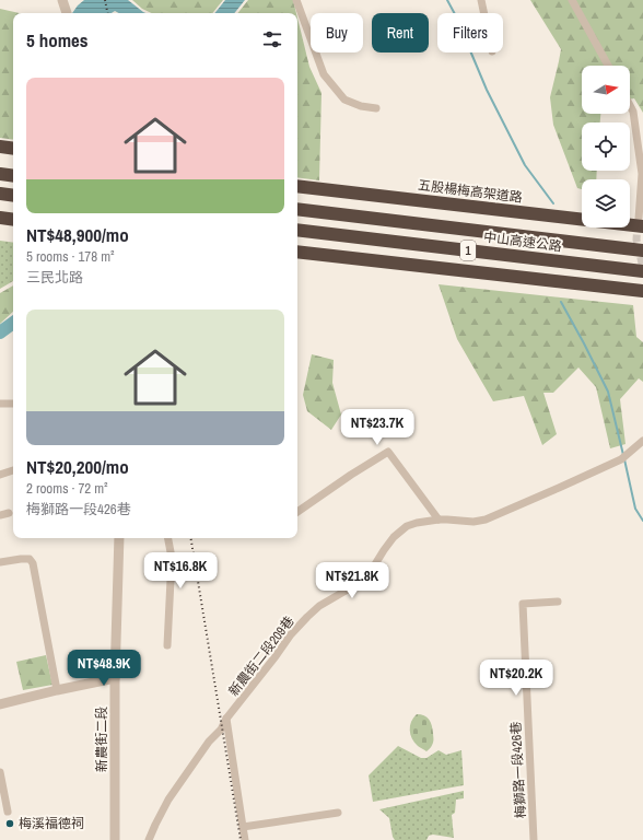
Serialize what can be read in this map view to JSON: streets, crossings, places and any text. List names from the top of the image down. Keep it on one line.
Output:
{"streets":{"highway":["五股楊梅高架道路","中山高速公路","1"],"street":["新農街二段209巷","新農街二段","梅獅路一段426巷"]},"places":["梅溪福德祠"],"north":"right","page":{"chip":["Buy","Rent","Filters"],"heading":"5 homes","list":[{"name":"NT$48,900/mo","note":"5 rooms · 178 m² · 三民北路"},{"name":"NT$20,200/mo","note":"2 rooms · 72 m² · 梅獅路一段426巷"}],"price":["NT$23.7K","NT$16.8K","NT$21.8K","NT$48.9K","NT$20.2K"]}}
